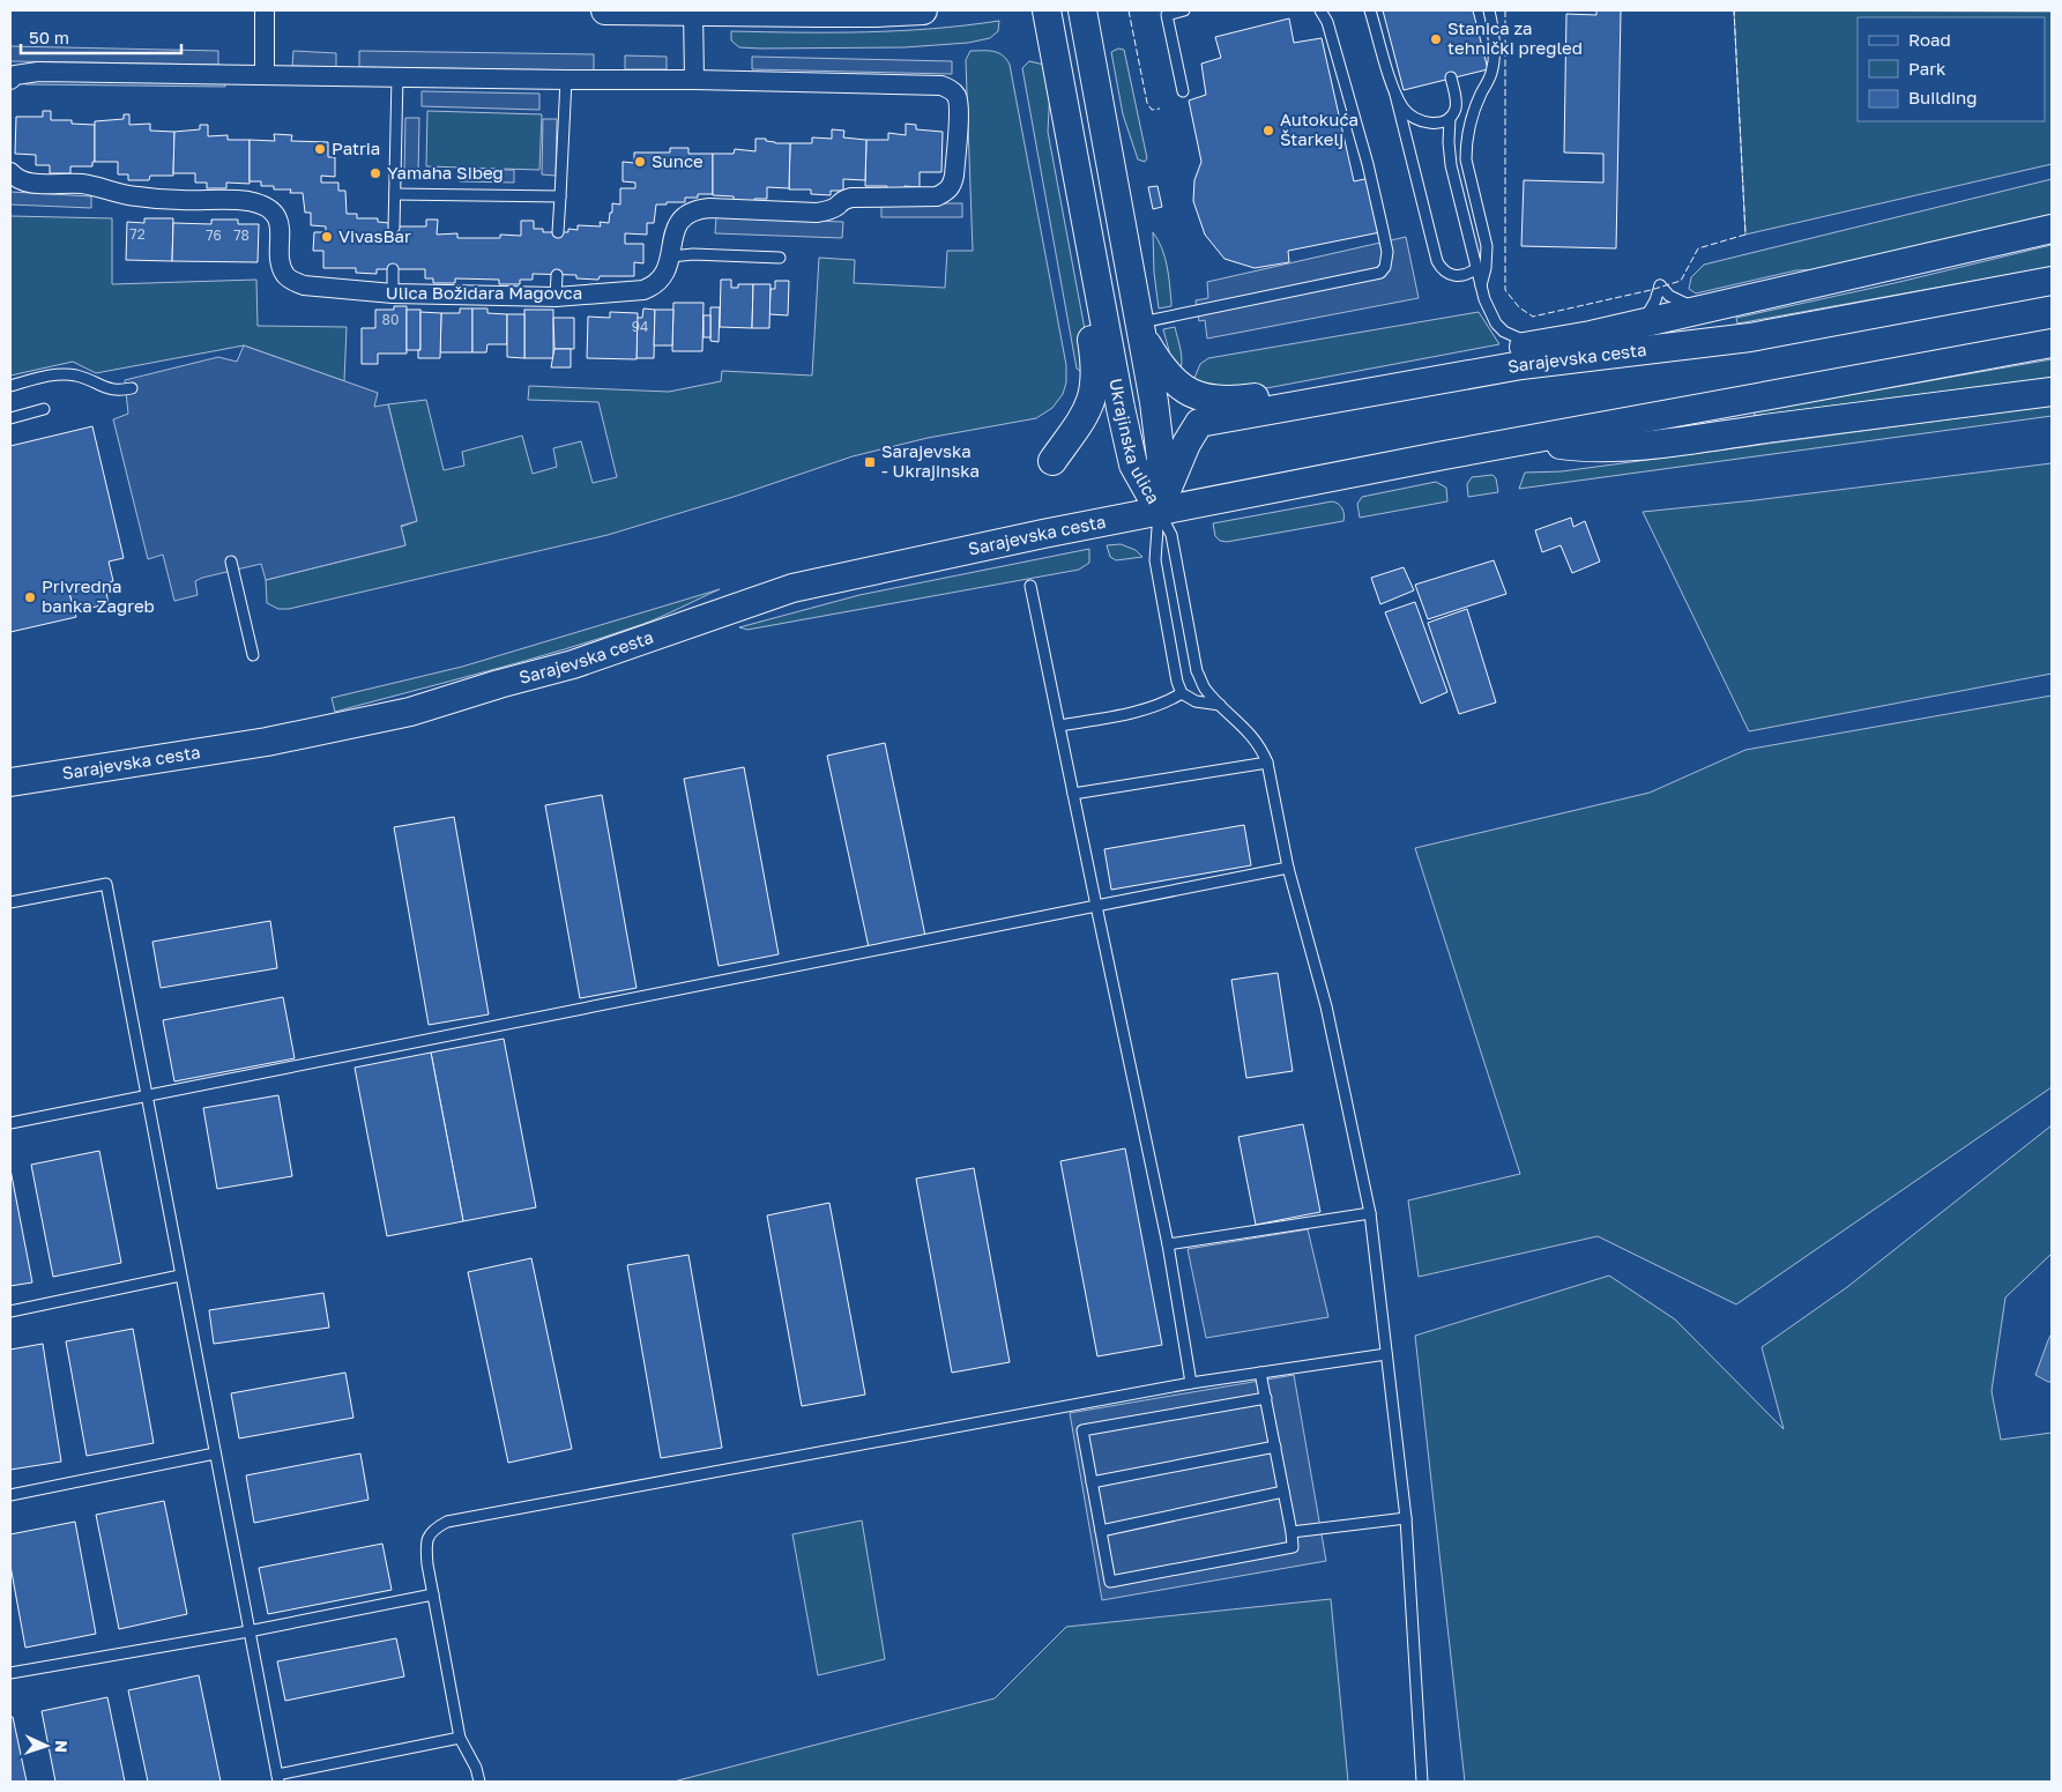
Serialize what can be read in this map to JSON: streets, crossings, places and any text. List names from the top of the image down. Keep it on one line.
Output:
{"streets":{"main road":["Sarajevska cesta","Ukrajinska ulica"],"street":["Ulica Božidara Magovca"]},"crossings":[["Sarajevska cesta","Ukrajinska ulica"]],"places":{"other":["Stanica za tehnički pregled","Autokuća Štarkelj","Patria","Sunce","Yamaha Sibeg","VivasBar","Privredna banka Zagreb"],"transit":["Sarajevska - Ukrajinska"]},"house_numbers":["72","76","78","80","94"],"legend":["Road","Park","Building"],"scale_bar":"50 m","north":"right"}
